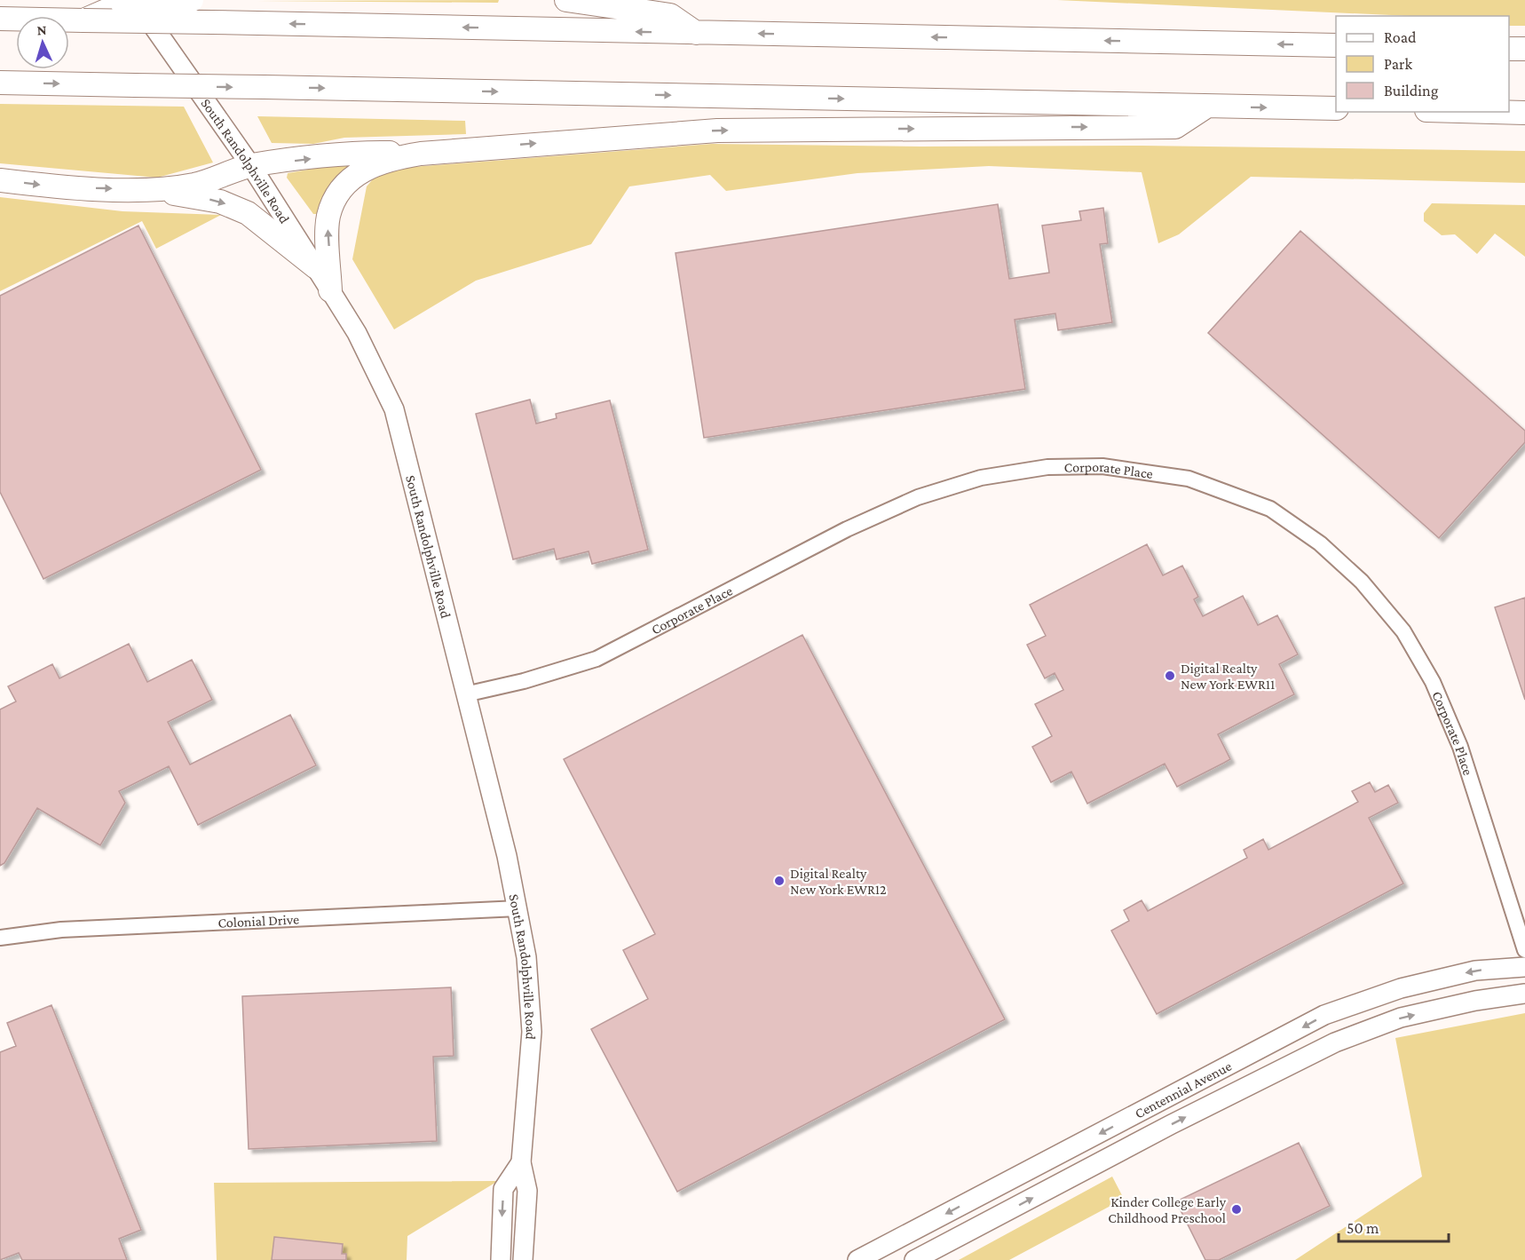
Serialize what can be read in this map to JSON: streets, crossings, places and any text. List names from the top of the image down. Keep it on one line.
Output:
{"streets":{"main road":["South Randolphville Road","Centennial Avenue"],"street":["Corporate Place","Colonial Drive"]},"crossings":[["South Randolphville Road","Corporate Place"],["South Randolphville Road","Colonial Drive"]],"places":["Digital Realty New York EWR11","Digital Realty New York EWR12","Kinder College Early Childhood Preschool"],"legend":["Road","Park","Building"],"scale_bar":"50 m","north":"top"}
